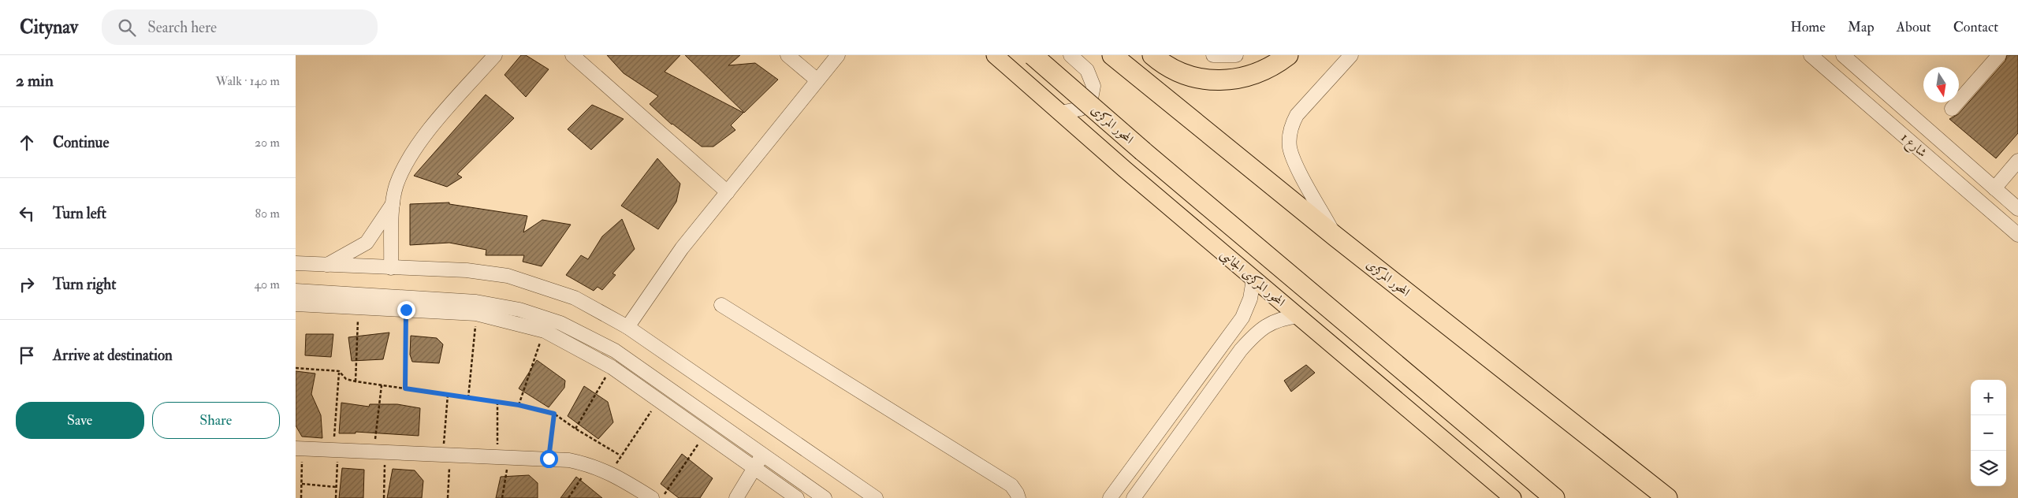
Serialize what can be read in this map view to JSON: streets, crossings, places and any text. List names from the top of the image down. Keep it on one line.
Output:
{"streets":{"highway":["المحور المركزى"],"main road":["المحور المركزى الجانبى"],"street":["شارع 1"]},"north":"bottom","page":{"header":"Citynav","search":"Search here","nav":["Home","Map","About","Contact"],"heading":["2 min","Walk · 140 m"],"list":[["Continue","20 m"],["Turn left","80 m"],["Turn right","40 m"],"Arrive at destination"],"map_buttons":["+","−"],"buttons":["Save","Share"]}}
